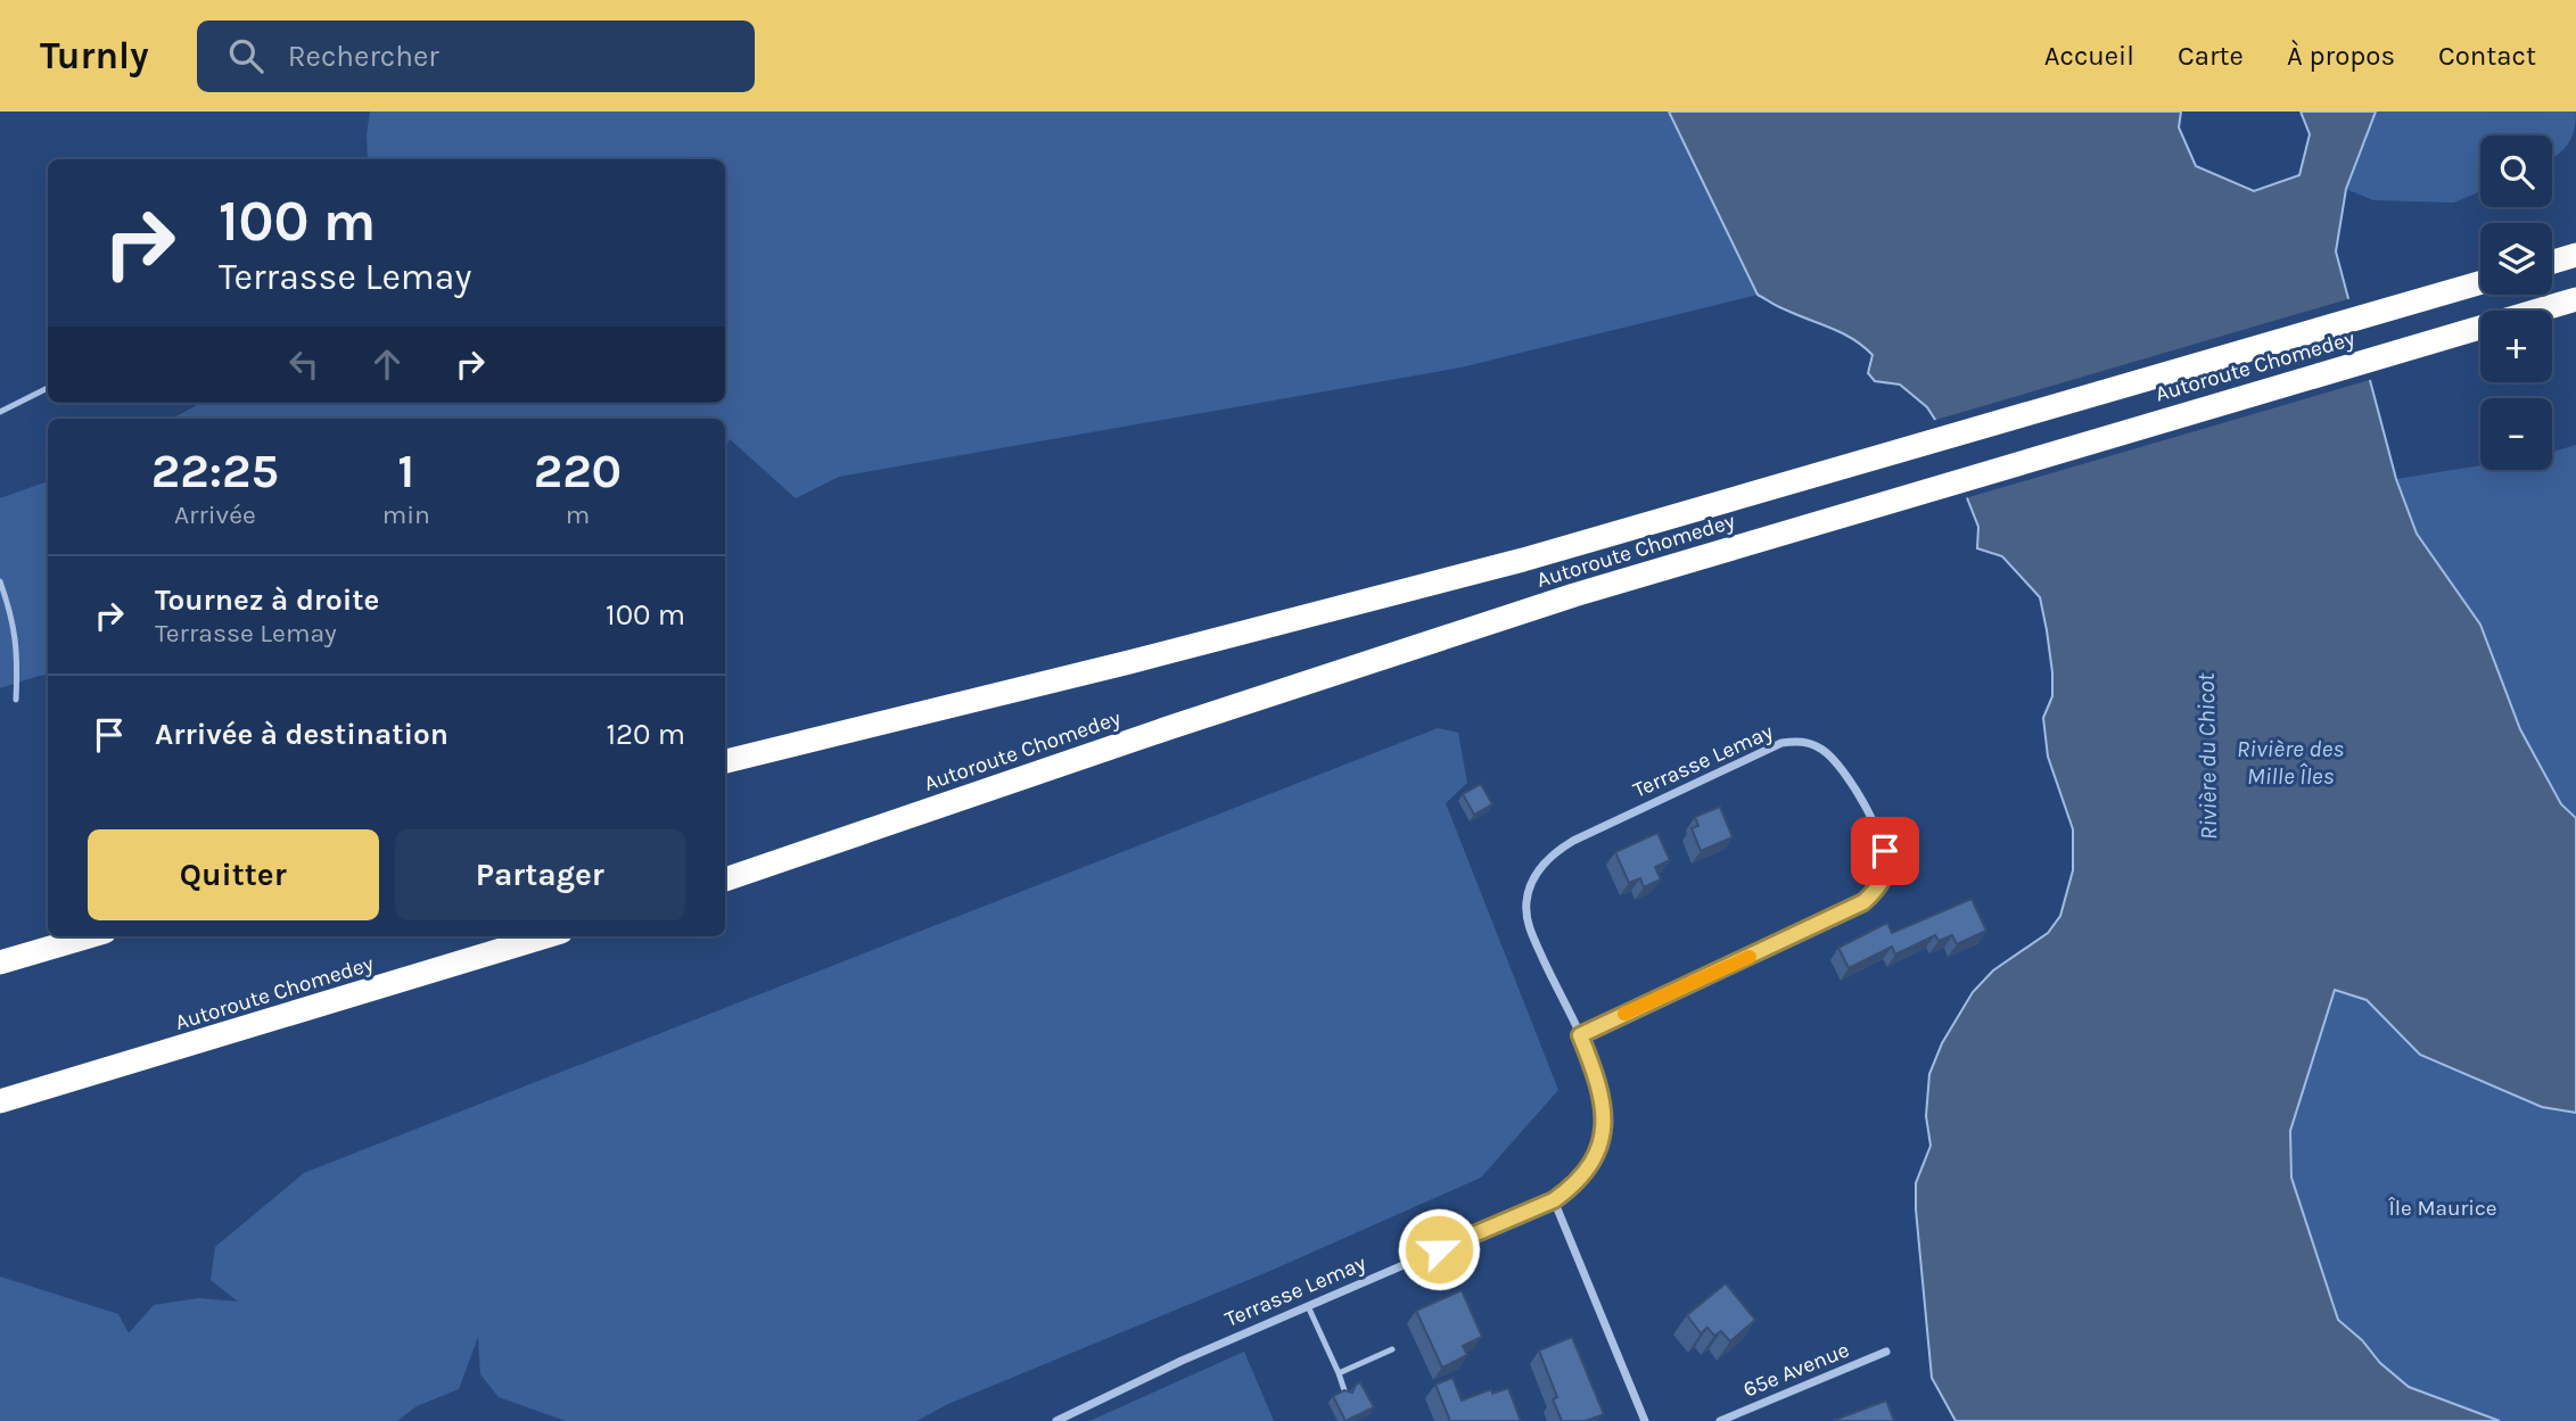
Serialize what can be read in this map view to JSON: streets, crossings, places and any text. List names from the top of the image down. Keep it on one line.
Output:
{"streets":{"highway":["Autoroute Chomedey"],"street":["Terrasse Lemay","65e Avenue"]},"water":["Rivière des Mille Îles","Rivière du Chicot"],"parks":["Île Maurice"],"page":{"header":"Turnly","search":"Rechercher","nav":["Accueil","Carte","À propos","Contact"],"map_buttons":["+","−"],"turn":["100 m","Terrasse Lemay"],"eta":["22:25","Arrivée","1","min","220","m"],"list":[{"name":"Tournez à droite","note":"Terrasse Lemay","value":"100 m"},{"name":"Arrivée à destination","value":"120 m"}],"buttons":["Quitter","Partager"]}}
